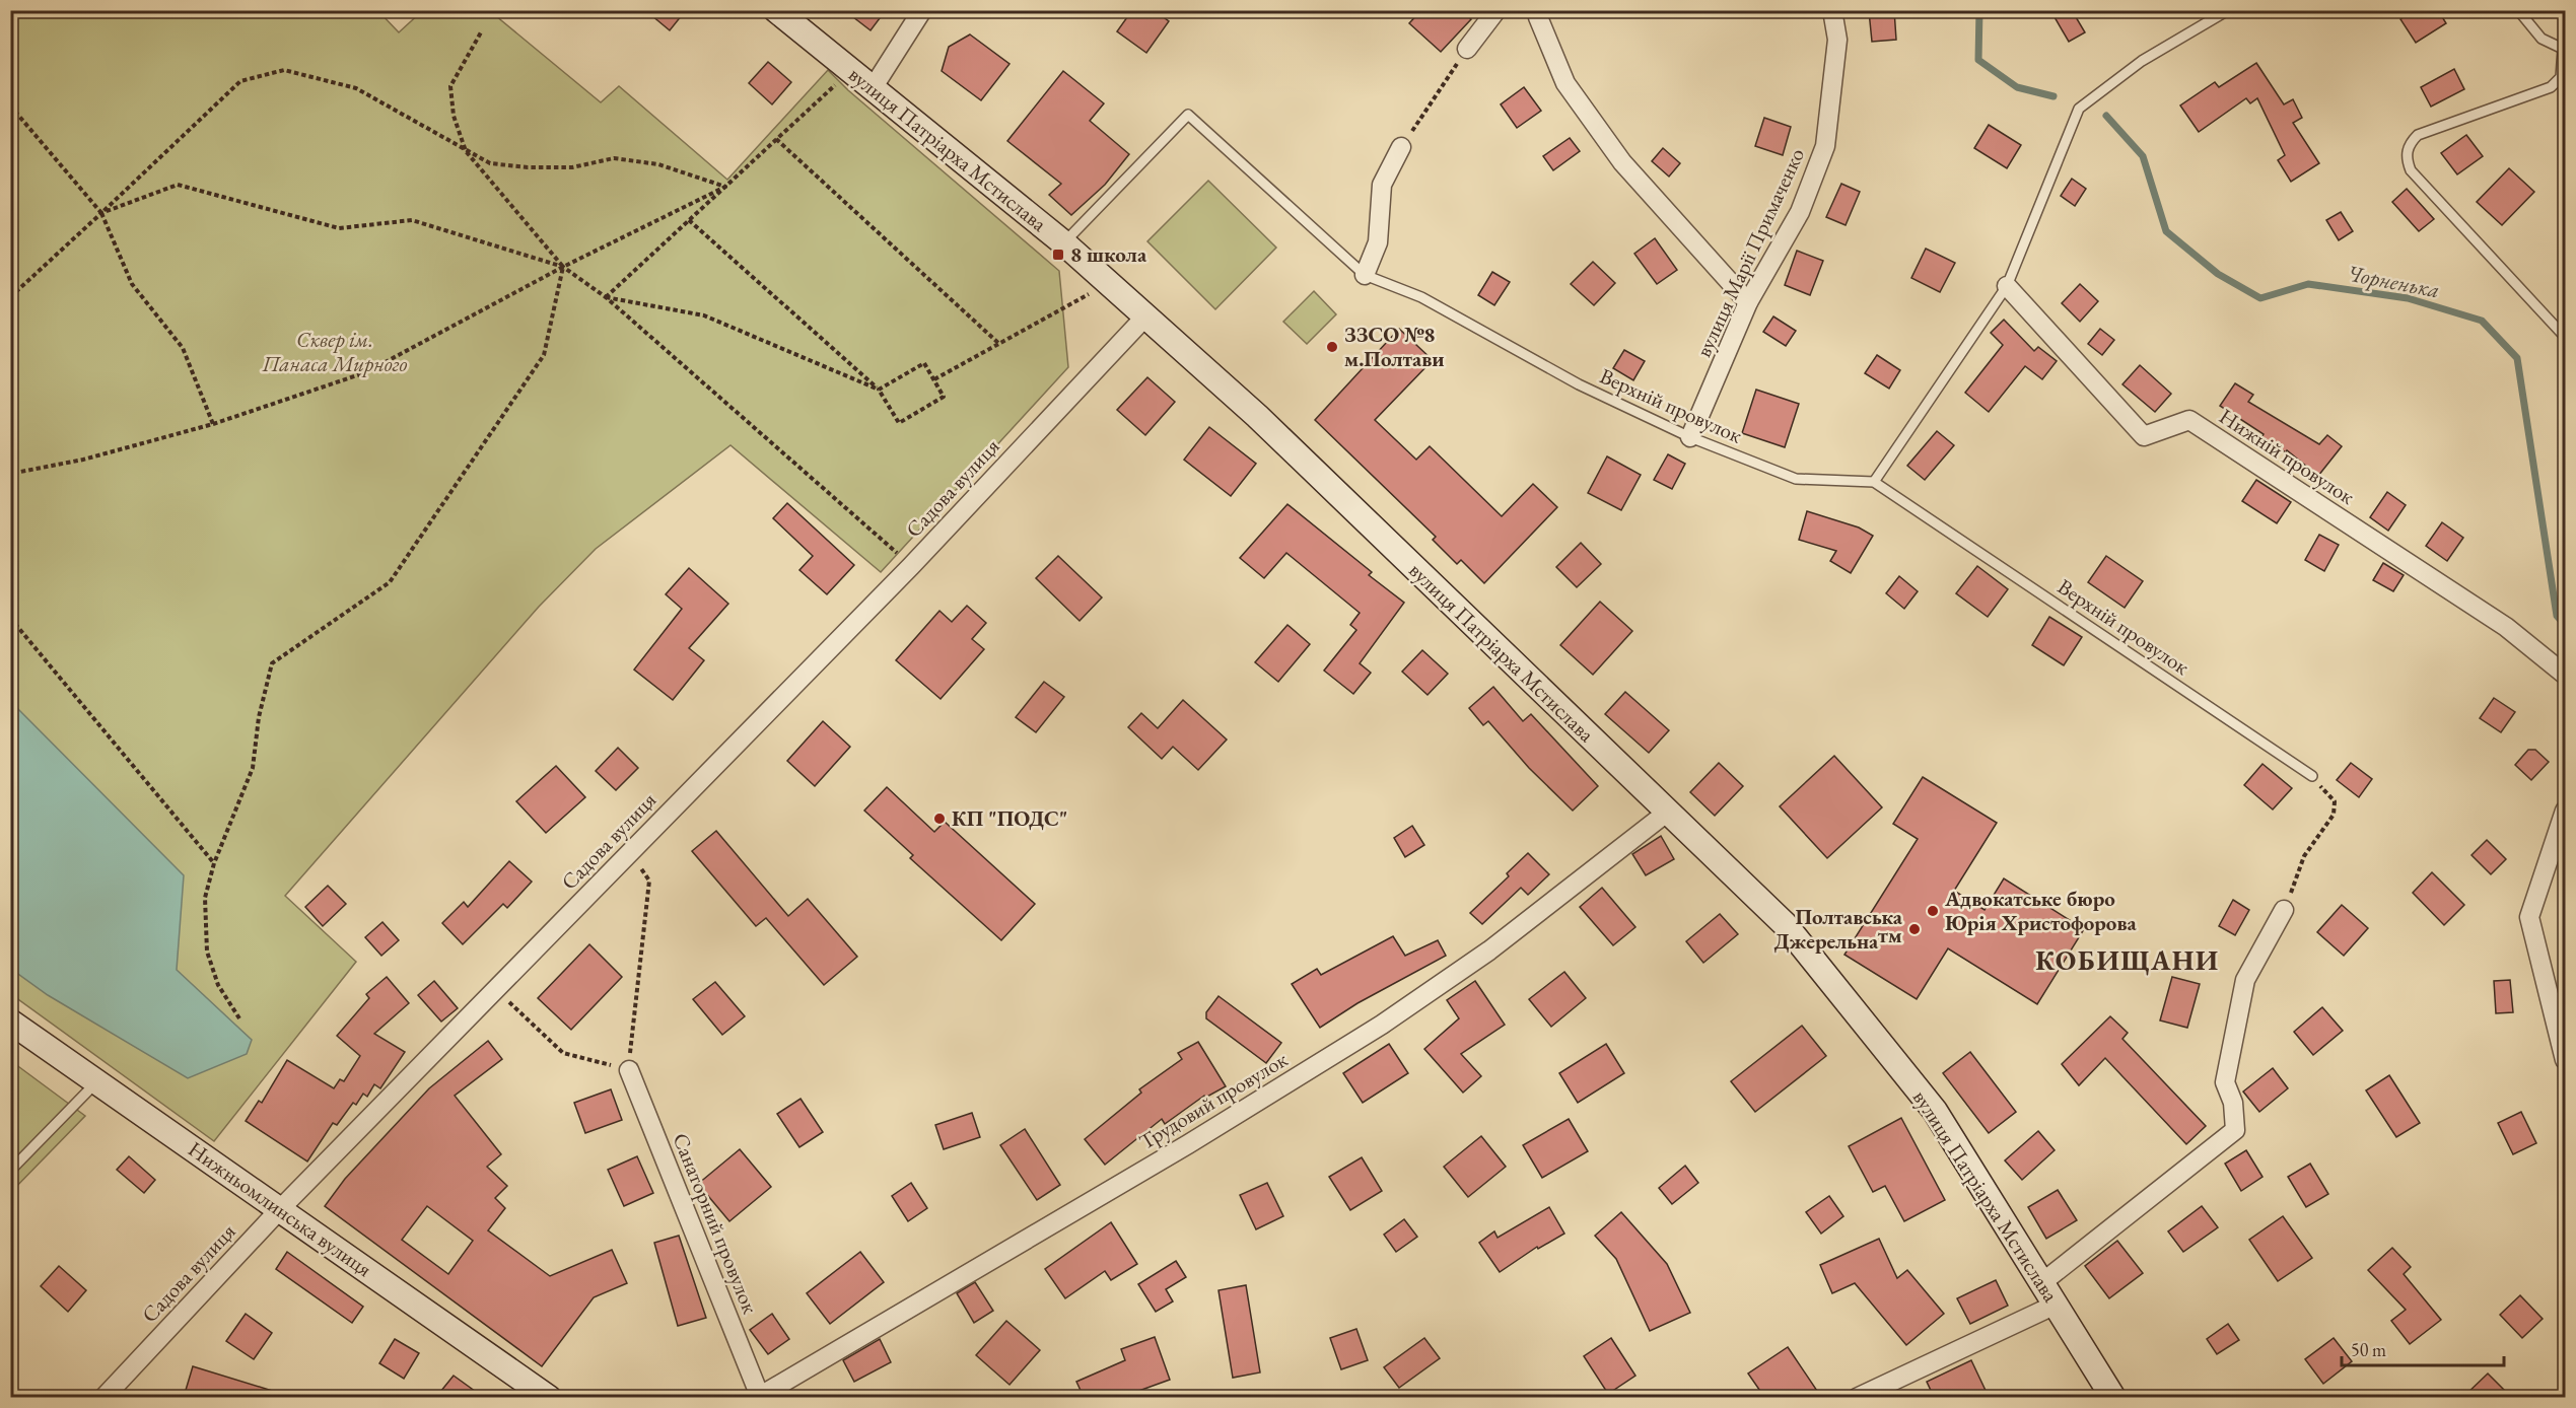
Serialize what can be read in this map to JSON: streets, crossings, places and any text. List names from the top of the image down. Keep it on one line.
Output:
{"streets":{"main road":["вулиця Патріарха Мстислава","Нижньомлинська вулиця"],"street":["вулиця Марії Примаченко","Нижній провулок","Садова вулиця","Трудовий провулок","Санаторний провулок"],"lane":["Верхній провулок"]},"crossings":[["вулиця Патріарха Мстислава","Верхній провулок"],["вулиця Патріарха Мстислава","Садова вулиця"],["вулиця Патріарха Мстислава","Трудовий провулок"],["вулиця Марії Примаченко","Верхній провулок"],["Садова вулиця","Нижньомлинська вулиця"],["Трудовий провулок","Санаторний провулок"]],"districts":["КОБИЩАНИ"],"water":["Чорненька"],"parks":["Сквер ім. Панаса Мирного"],"places":{"transit":["8 школа"],"other":["ЗЗСО №8 м.Полтави","КП \"ПОДС\"","Адвокатське бюро Юрія Христофорова","Полтавська Джерельна™"]},"scale_bar":"50 m"}
